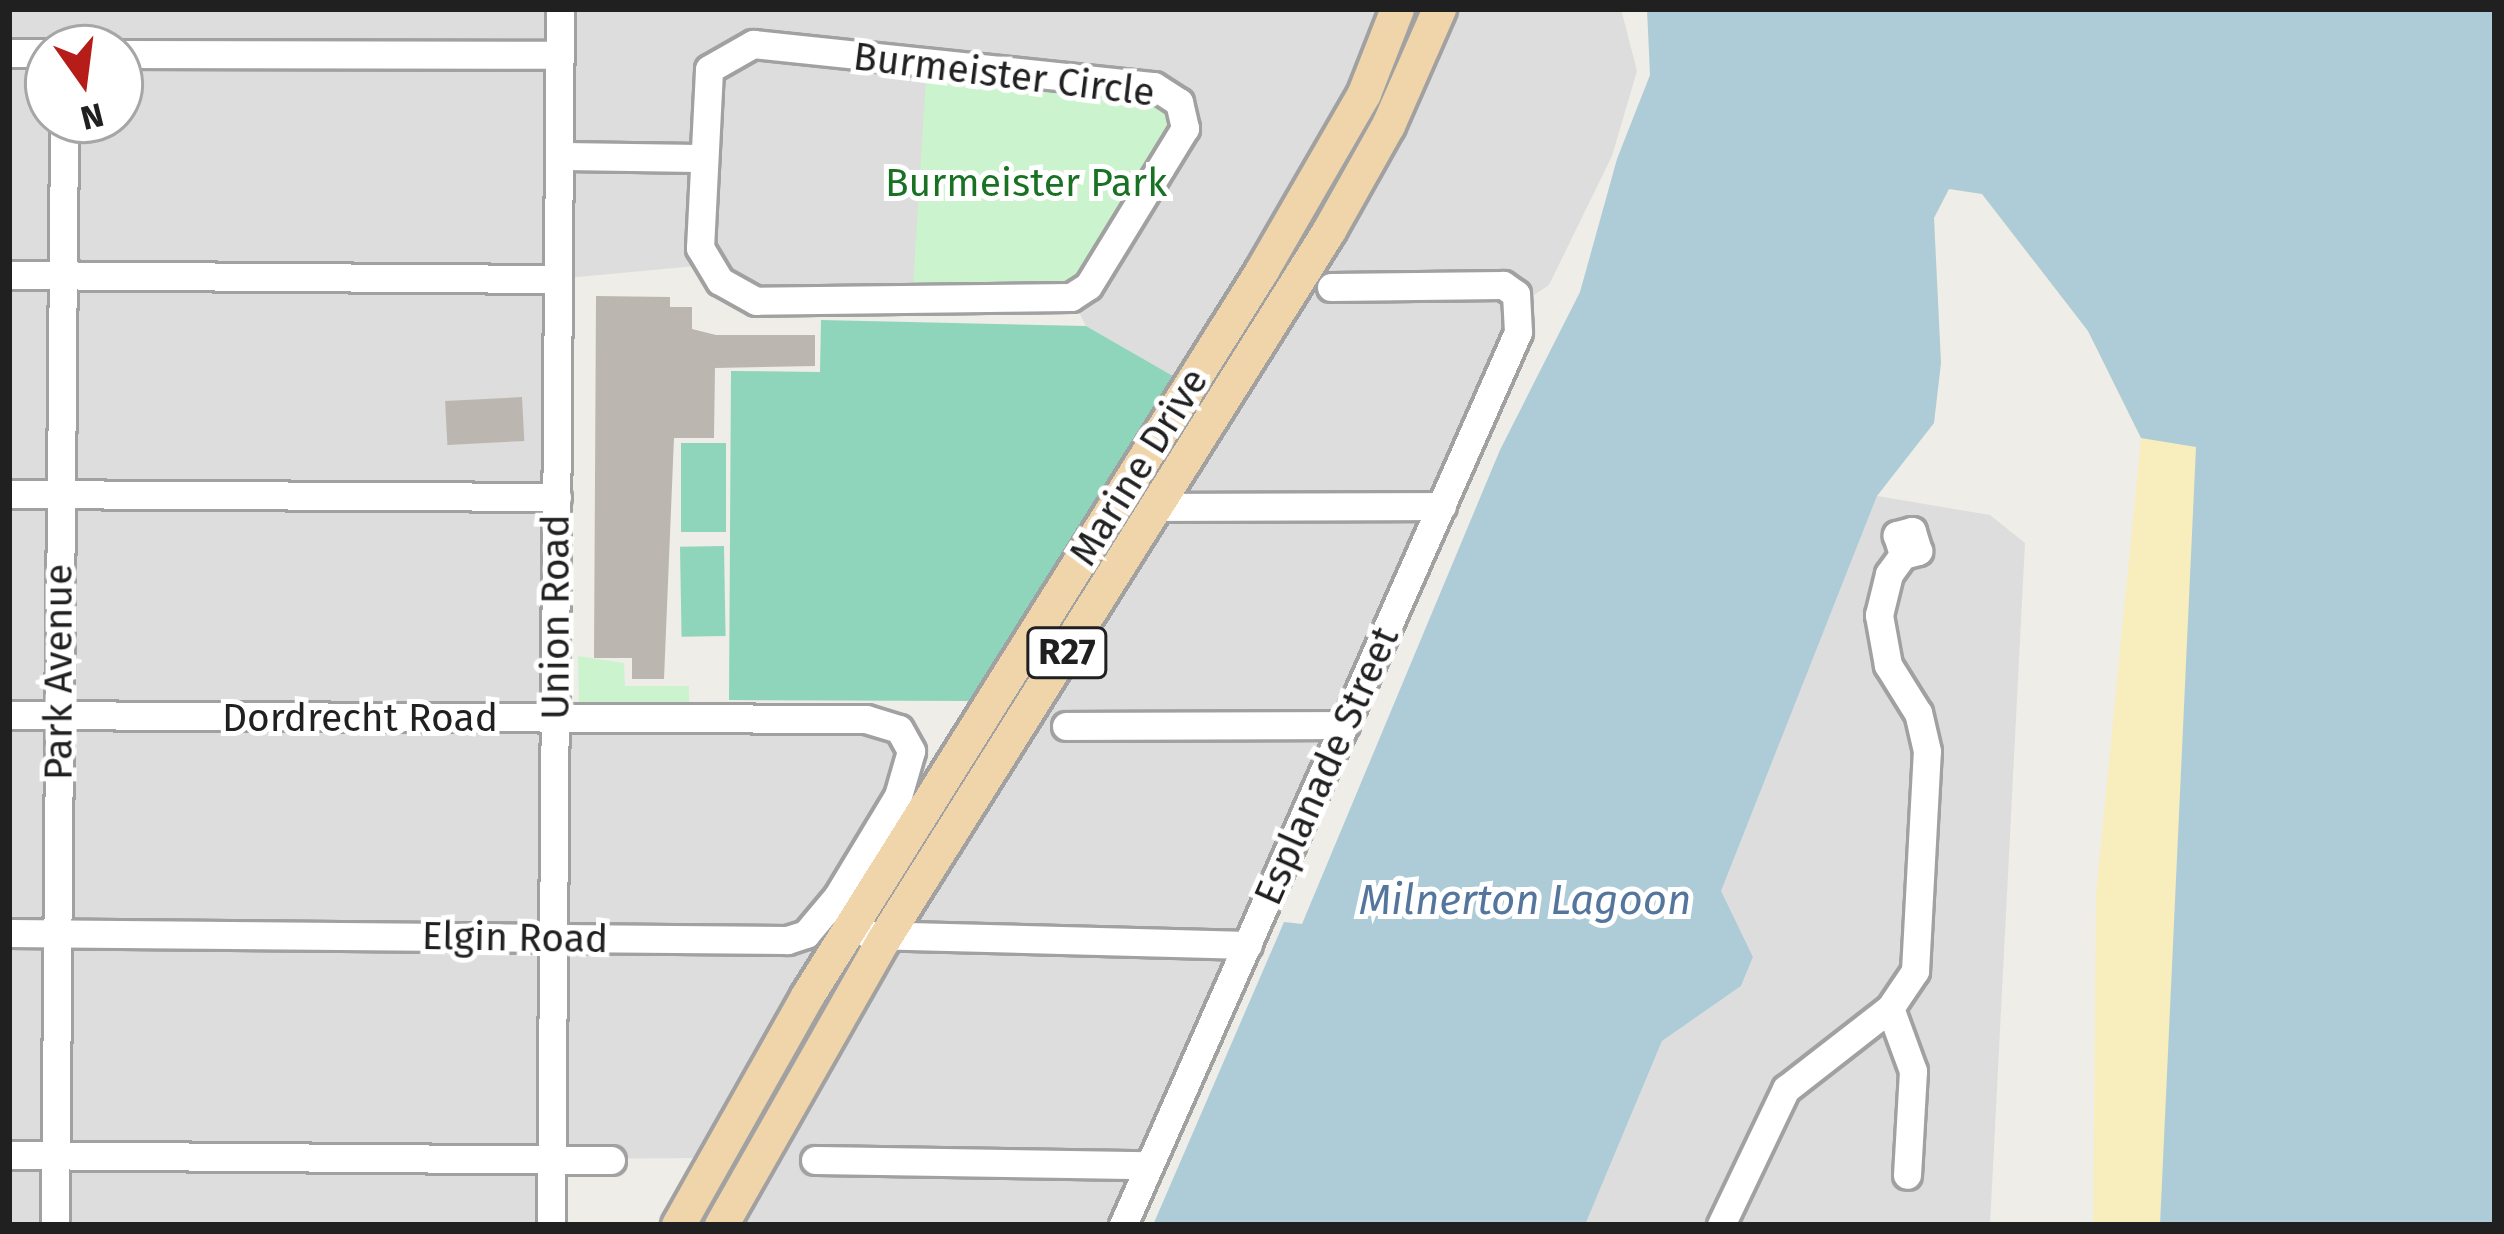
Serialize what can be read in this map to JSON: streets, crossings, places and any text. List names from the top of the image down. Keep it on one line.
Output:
{"streets":{"main road":["Marine Drive","R27"],"street":["Burmeister Circle","Union Road","Park Avenue","Dordrecht Road","Esplanade Street","Elgin Road"]},"crossings":[["Union Road","Dordrecht Road"],["Union Road","Elgin Road"],["Park Avenue","Dordrecht Road"],["Park Avenue","Elgin Road"],["Dordrecht Road","Elgin Road"]],"water":["Milnerton Lagoon"],"parks":["Burmeister Park"],"north":"bottom"}
